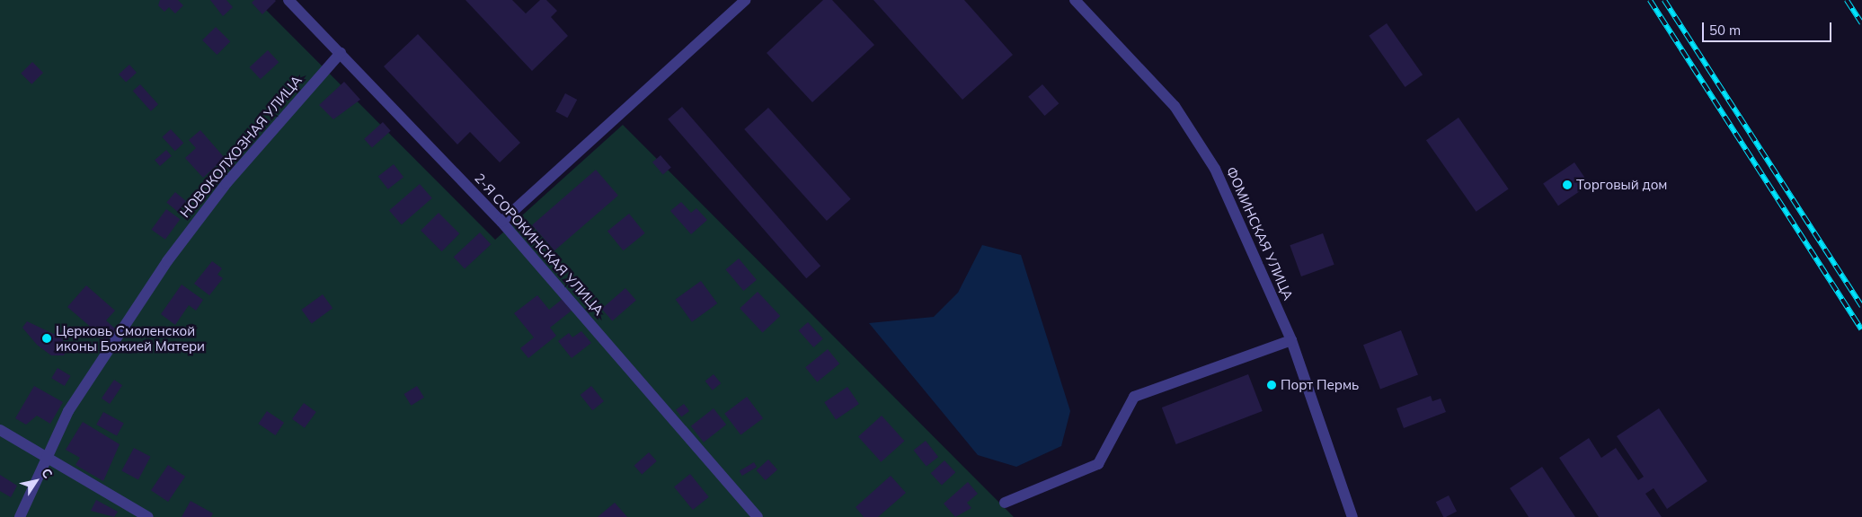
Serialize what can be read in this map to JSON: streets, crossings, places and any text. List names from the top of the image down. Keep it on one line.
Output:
{"streets":{"street":["НОВОКОЛХОЗНАЯ УЛИЦА","ФОМИНСКАЯ УЛИЦА","2-Я СОРОКИНСКАЯ УЛИЦА"]},"crossings":[["НОВОКОЛХОЗНАЯ УЛИЦА","2-Я СОРОКИНСКАЯ УЛИЦА"]],"places":["Торговый дом","Церковь Смоленской иконы Божией Матери","Порт Пермь"],"scale_bar":"50 m","north":"top right"}
